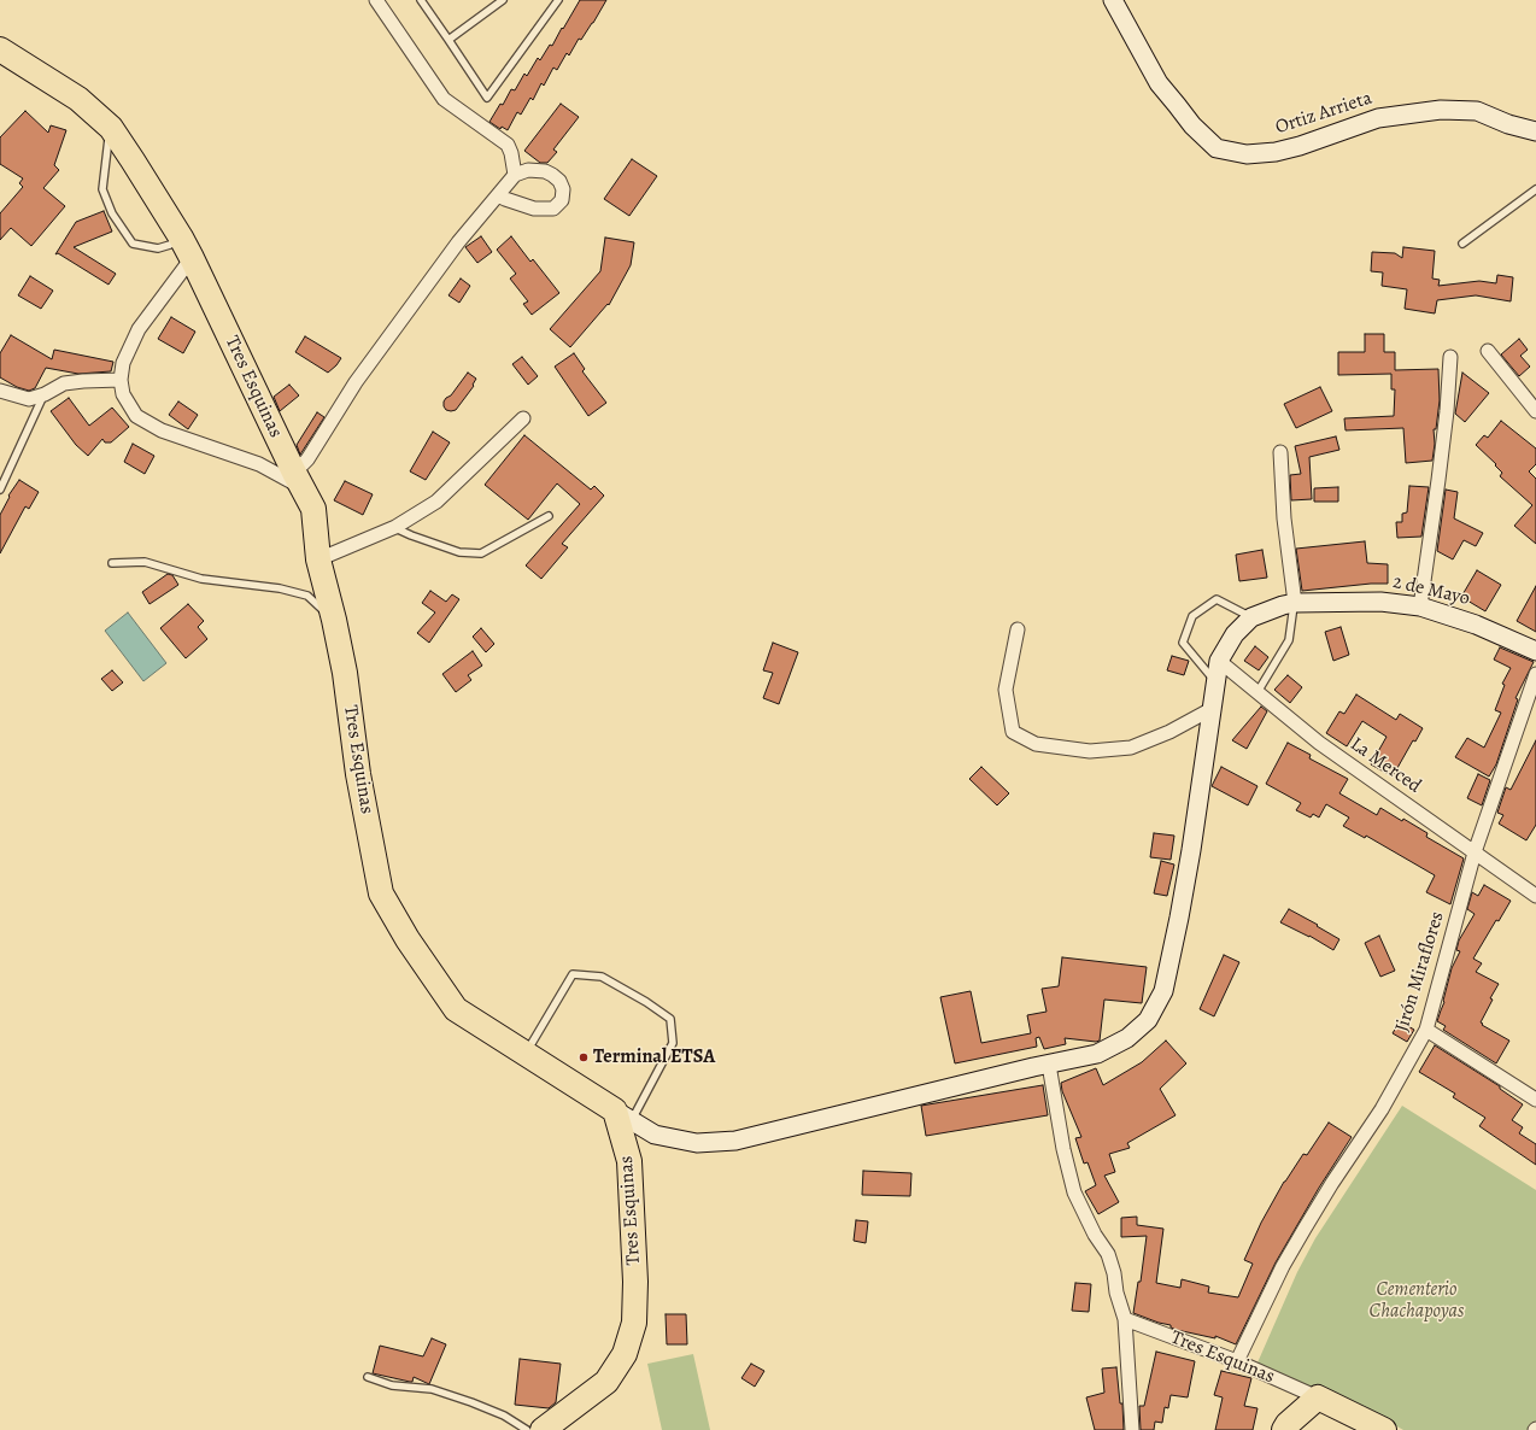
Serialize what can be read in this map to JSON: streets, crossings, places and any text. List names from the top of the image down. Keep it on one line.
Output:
{"streets":{"highway":["Tres Esquinas"],"main road":["Ortiz Arrieta","2 de Mayo"],"street":["La Merced","Jirón Miraflores"]},"crossings":[["Tres Esquinas","Jirón Miraflores"],["La Merced","Jirón Miraflores"]],"parks":["Cementerio Chachapoyas"],"places":["Terminal ETSA"]}
